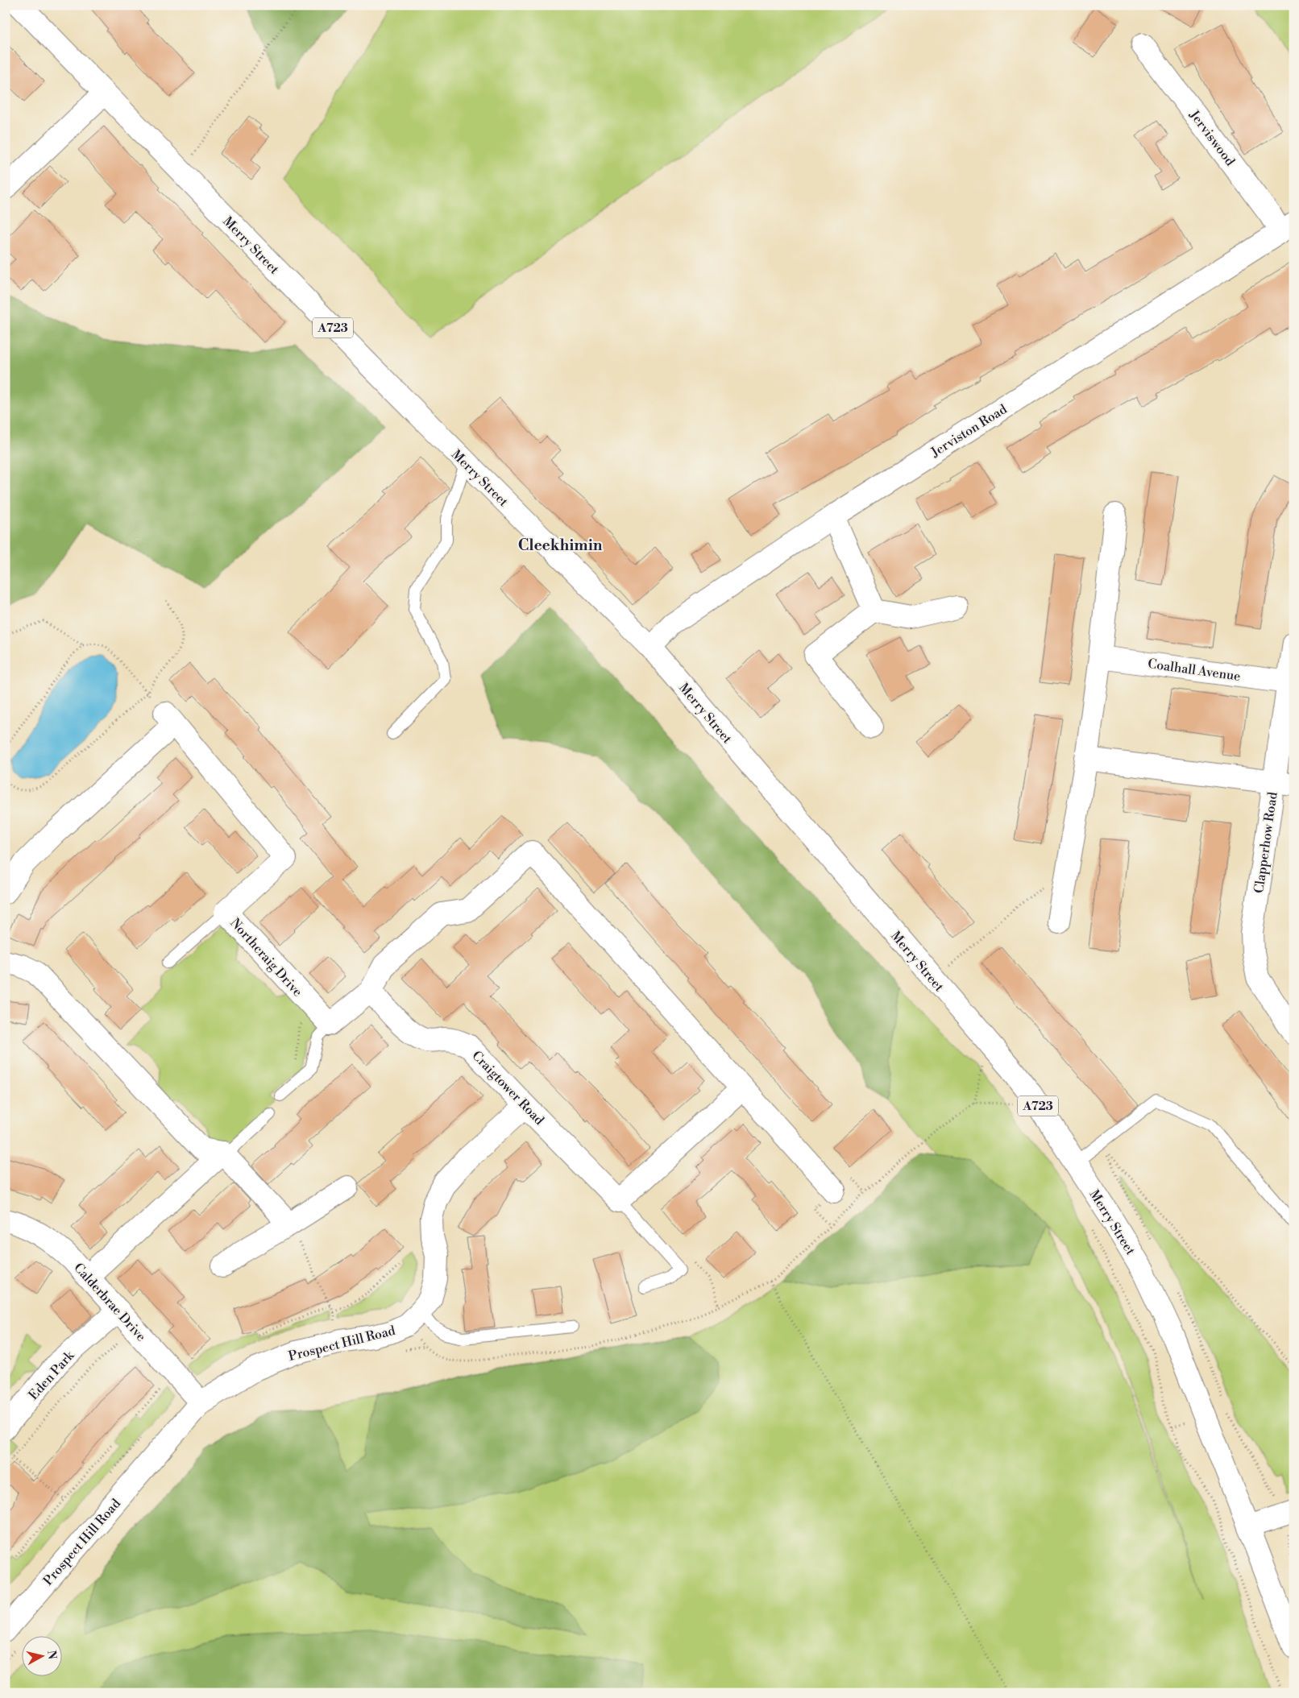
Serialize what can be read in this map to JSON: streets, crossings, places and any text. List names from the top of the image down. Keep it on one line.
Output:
{"streets":{"street":["Jerviswood","Merry Street","A723","Jerviston Road","Coalhall Avenue","Clapperhow Road","Northcraig Drive","Craigtower Road","Calderbrae Drive","Prospect Hill Road","Eden Park"]},"crossings":[["Jerviswood","Jerviston Road"],["Merry Street","Jerviston Road"],["Coalhall Avenue","Clapperhow Road"],["Calderbrae Drive","Prospect Hill Road"],["Calderbrae Drive","Eden Park"]],"districts":["Cleekhimin"],"north":"right"}
